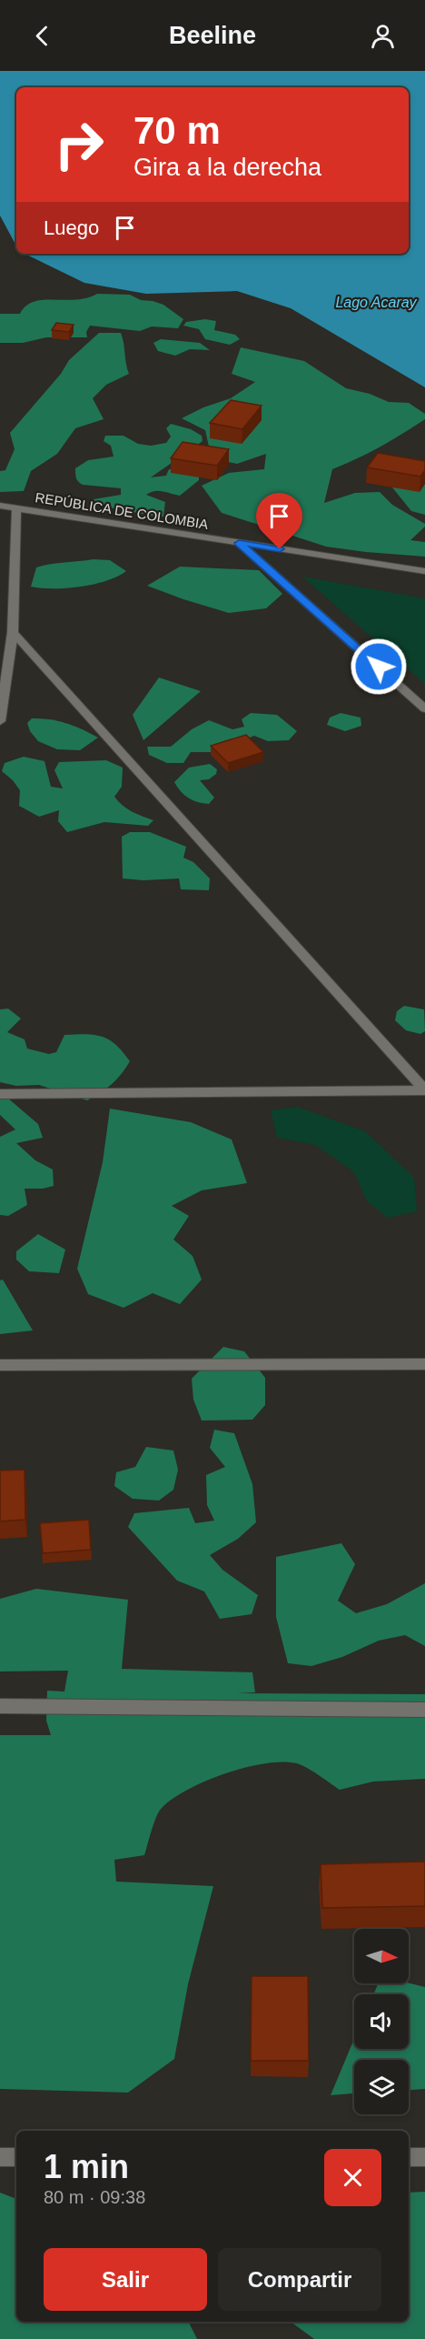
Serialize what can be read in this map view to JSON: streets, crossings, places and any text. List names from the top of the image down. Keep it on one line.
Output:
{"streets":{"street":["REPÚBLICA DE COLOMBIA"]},"water":["Lago Acaray"],"north":"right","page":{"header":"Beeline","turn":["70 m","Gira a la derecha"],"then":"Luego","heading":["1 min","80 m · 09:38"],"buttons":["Salir","Compartir"]}}
